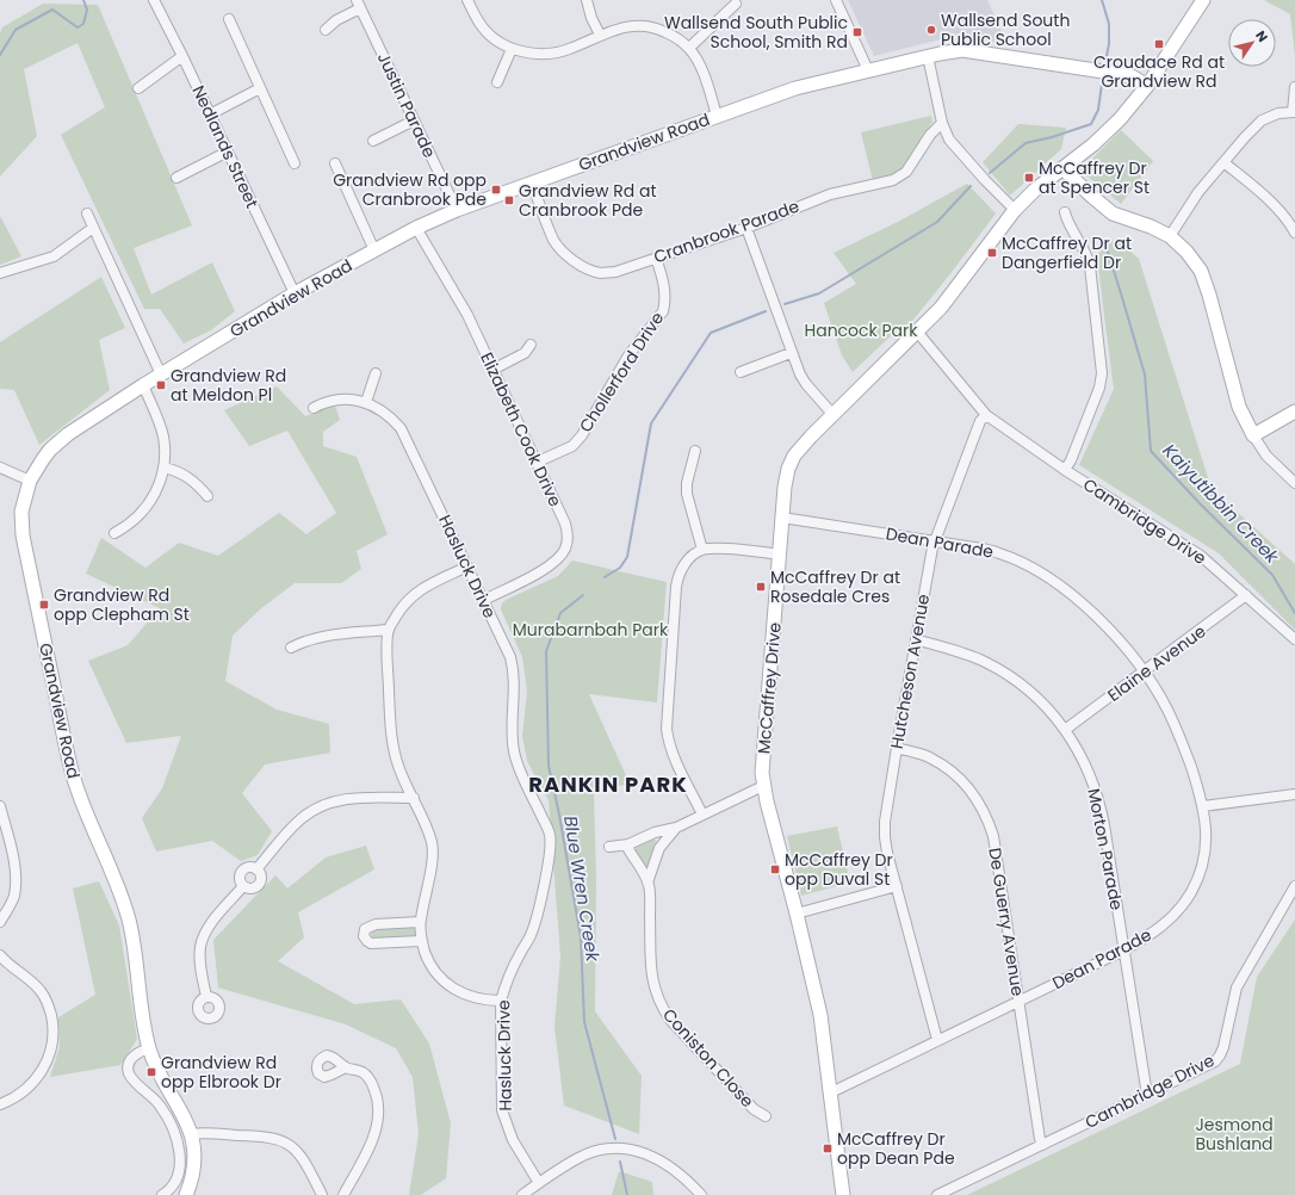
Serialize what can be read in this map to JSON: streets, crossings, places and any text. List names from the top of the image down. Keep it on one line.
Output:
{"streets":{"street":["Justin Parade","Grandview Road","Nedlands Street","Cranbrook Parade","Chollerford Drive","Elizabeth Cook Drive","Cambridge Drive","Dean Parade","Hasluck Drive","Elaine Avenue","Hutcheson Avenue","McCaffrey Drive","Morton Parade","De Guerry Avenue","Coniston Close"]},"crossings":[["Justin Parade","Grandview Road"],["Grandview Road","Nedlands Street"],["Grandview Road","Cranbrook Parade"],["Grandview Road","Elizabeth Cook Drive"],["Grandview Road","McCaffrey Drive"],["Cranbrook Parade","Chollerford Drive"],["Chollerford Drive","Elizabeth Cook Drive"],["Elizabeth Cook Drive","Hasluck Drive"],["Cambridge Drive","Elaine Avenue"],["Cambridge Drive","Hutcheson Avenue"],["Cambridge Drive","Morton Parade"],["Cambridge Drive","De Guerry Avenue"],["Dean Parade","Elaine Avenue"],["Dean Parade","Hutcheson Avenue"],["Dean Parade","McCaffrey Drive"],["Dean Parade","Morton Parade"],["Dean Parade","De Guerry Avenue"],["Elaine Avenue","Morton Parade"],["Hutcheson Avenue","Morton Parade"],["Hutcheson Avenue","De Guerry Avenue"],["McCaffrey Drive","Coniston Close"]],"districts":["RANKIN PARK"],"water":["Kaiyutibbin Creek","Blue Wren Creek"],"parks":["Hancock Park","Murabarnbah Park","Jesmond Bushland"],"places":{"other":["Wallsend South Public School"],"transit":["Wallsend South Public School, Smith Rd","Croudace Rd at Grandview Rd","McCaffrey Dr at Spencer St","Grandview Rd opp Cranbrook Pde","Grandview Rd at Cranbrook Pde","McCaffrey Dr at Dangerfield Dr","Grandview Rd at Meldon Pl","McCaffrey Dr at Rosedale Cres","Grandview Rd opp Clepham St","McCaffrey Dr opp Duval St","Grandview Rd opp Elbrook Dr","McCaffrey Dr opp Dean Pde"]},"north":"top right"}
